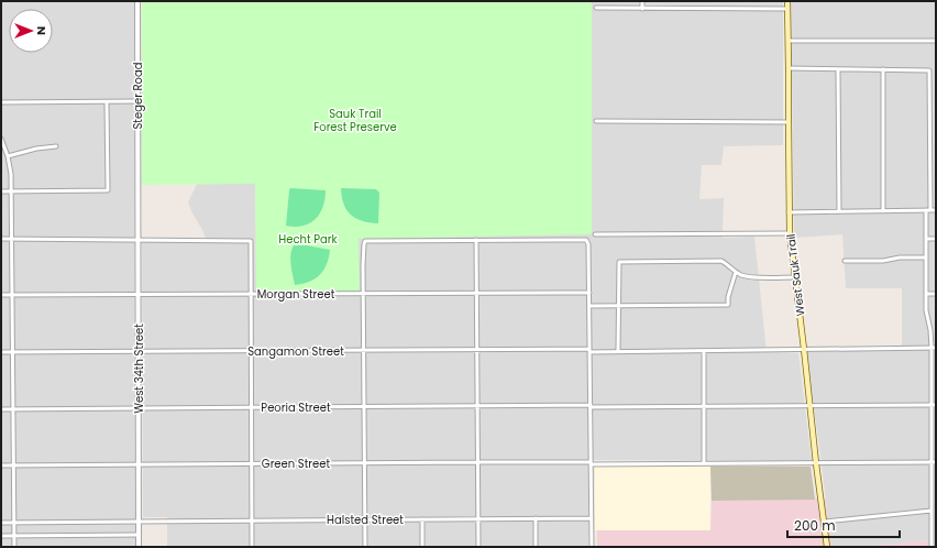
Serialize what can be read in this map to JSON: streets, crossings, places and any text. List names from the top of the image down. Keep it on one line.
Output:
{"streets":{"main road":["West Sauk Trail"],"street":["Steger Road","Morgan Street","Sangamon Street","West 34th Street","Peoria Street","Green Street","Halsted Street"]},"crossings":[["Steger Road","West 34th Street"],["West Sauk Trail","Sangamon Street"],["West Sauk Trail","Peoria Street"],["West Sauk Trail","Green Street"],["Morgan Street","West 34th Street"],["Sangamon Street","West 34th Street"],["West 34th Street","Peoria Street"],["West 34th Street","Green Street"],["West 34th Street","Halsted Street"]],"parks":["Sauk Trail Forest Preserve","Hecht Park"],"scale_bar":"200 m","north":"right"}
